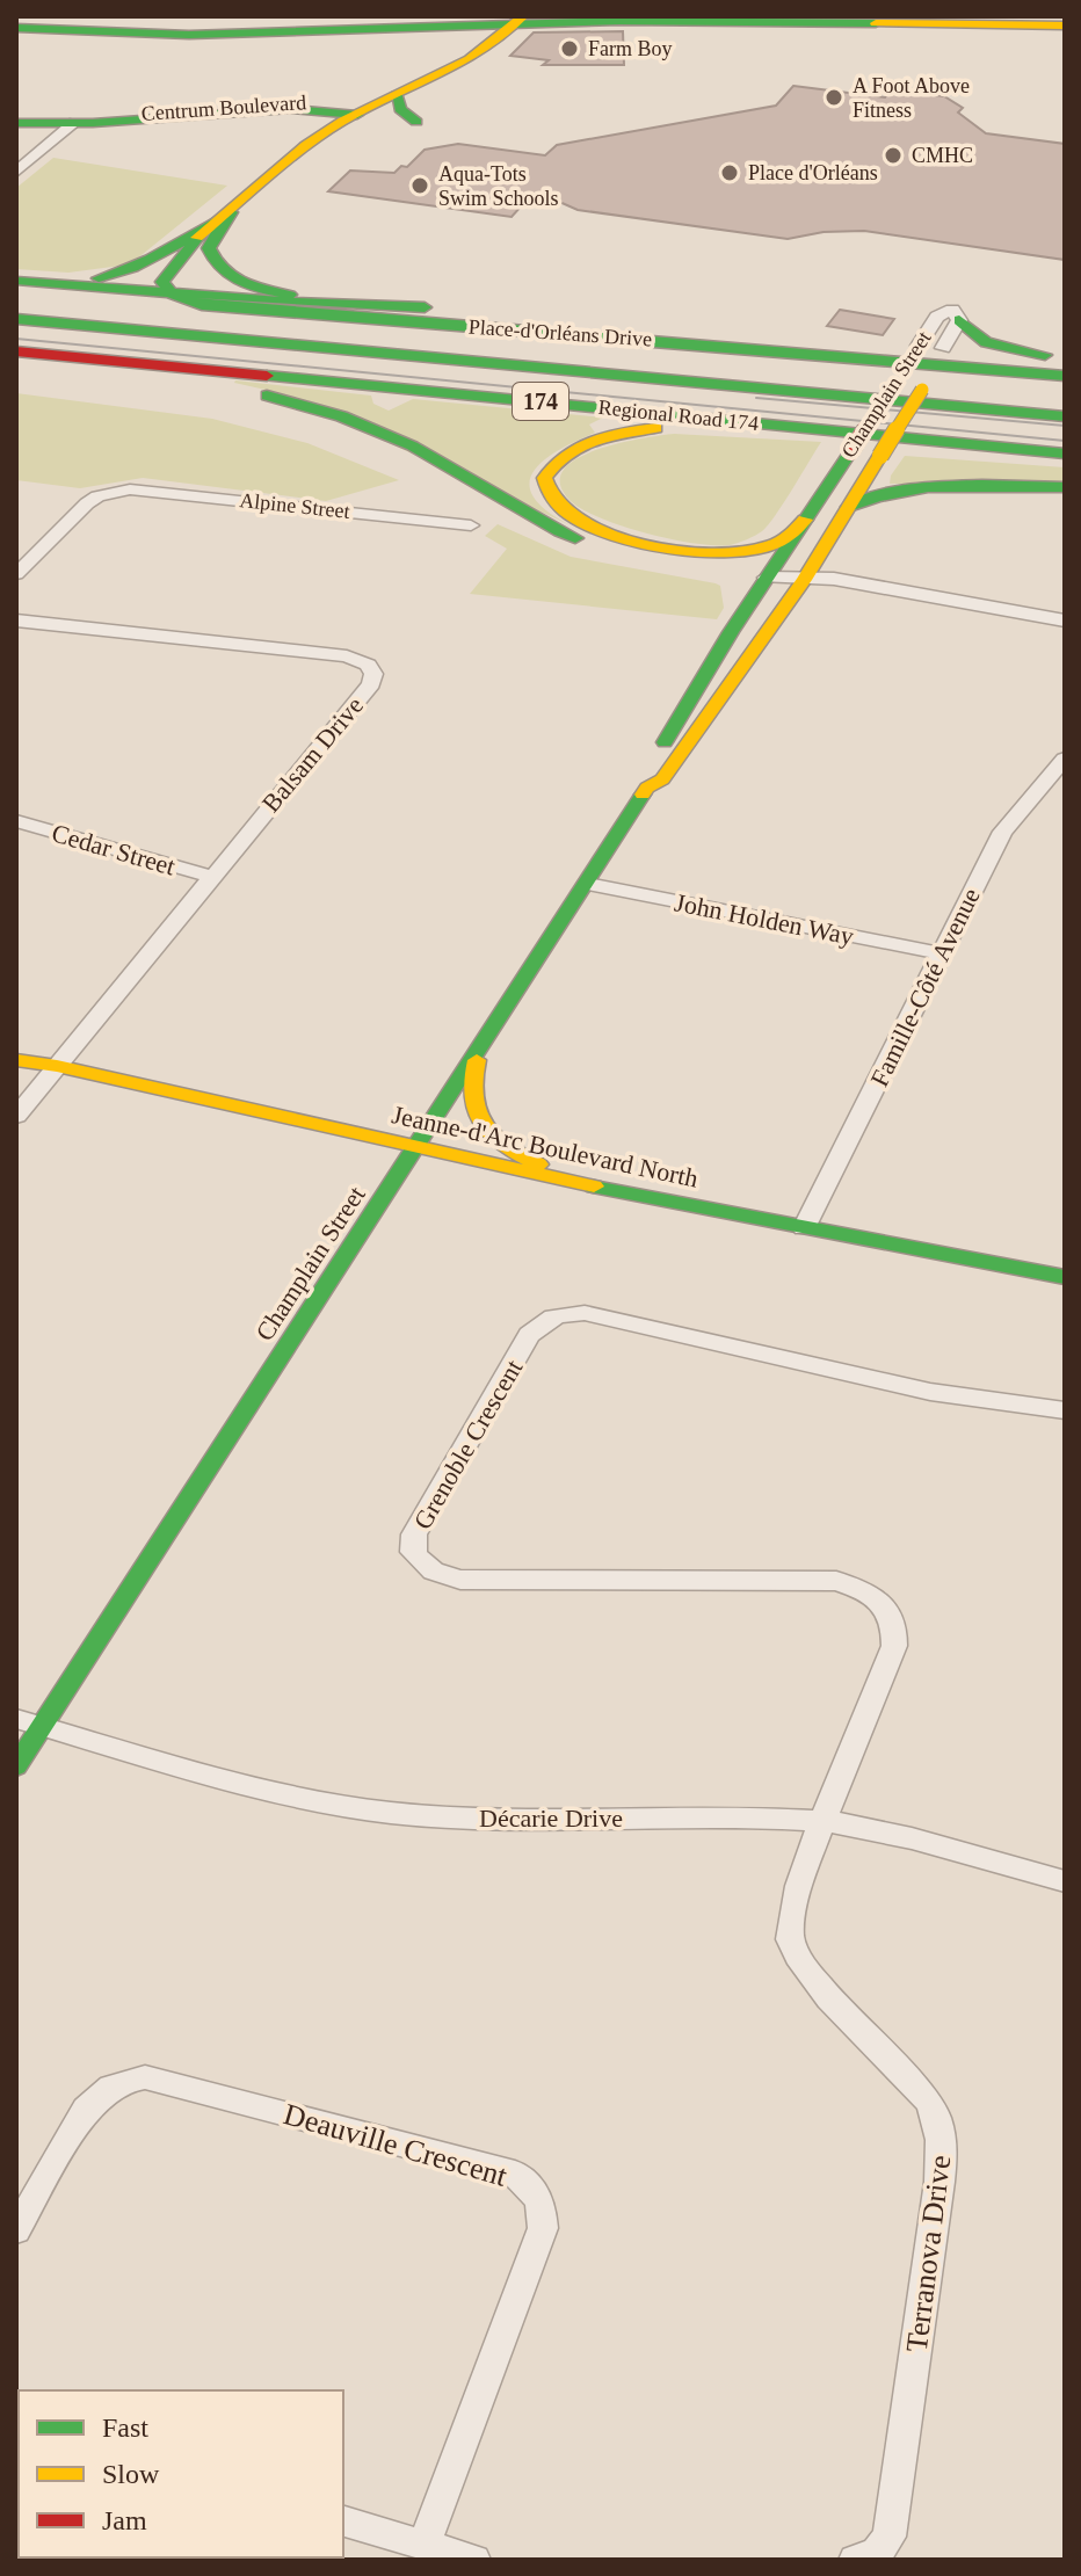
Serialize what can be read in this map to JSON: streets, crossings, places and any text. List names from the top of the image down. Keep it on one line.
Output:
{"streets":{"main road":["Centrum Boulevard","Place-d'Orléans Drive","Champlain Street","174","Regional Road 174","Jeanne-d'Arc Boulevard North"],"street":["Alpine Street","Balsam Drive","Cedar Street","John Holden Way","Famille-Côté Avenue","Grenoble Crescent","Décarie Drive","Deauville Crescent","Terranova Drive"]},"crossings":[["Centrum Boulevard","Place-d'Orléans Drive"],["Place-d'Orléans Drive","Champlain Street"],["Champlain Street","John Holden Way"],["Champlain Street","Jeanne-d'Arc Boulevard North"],["Champlain Street","Décarie Drive"],["Balsam Drive","Cedar Street"],["Balsam Drive","Jeanne-d'Arc Boulevard North"],["John Holden Way","Famille-Côté Avenue"],["Famille-Côté Avenue","Jeanne-d'Arc Boulevard North"],["Grenoble Crescent","Décarie Drive"],["Grenoble Crescent","Terranova Drive"],["Décarie Drive","Terranova Drive"]],"places":["Farm Boy","A Foot Above Fitness","CMHC","Place d'Orléans","Aqua-Tots Swim Schools"],"legend":["Fast","Slow","Jam"]}
